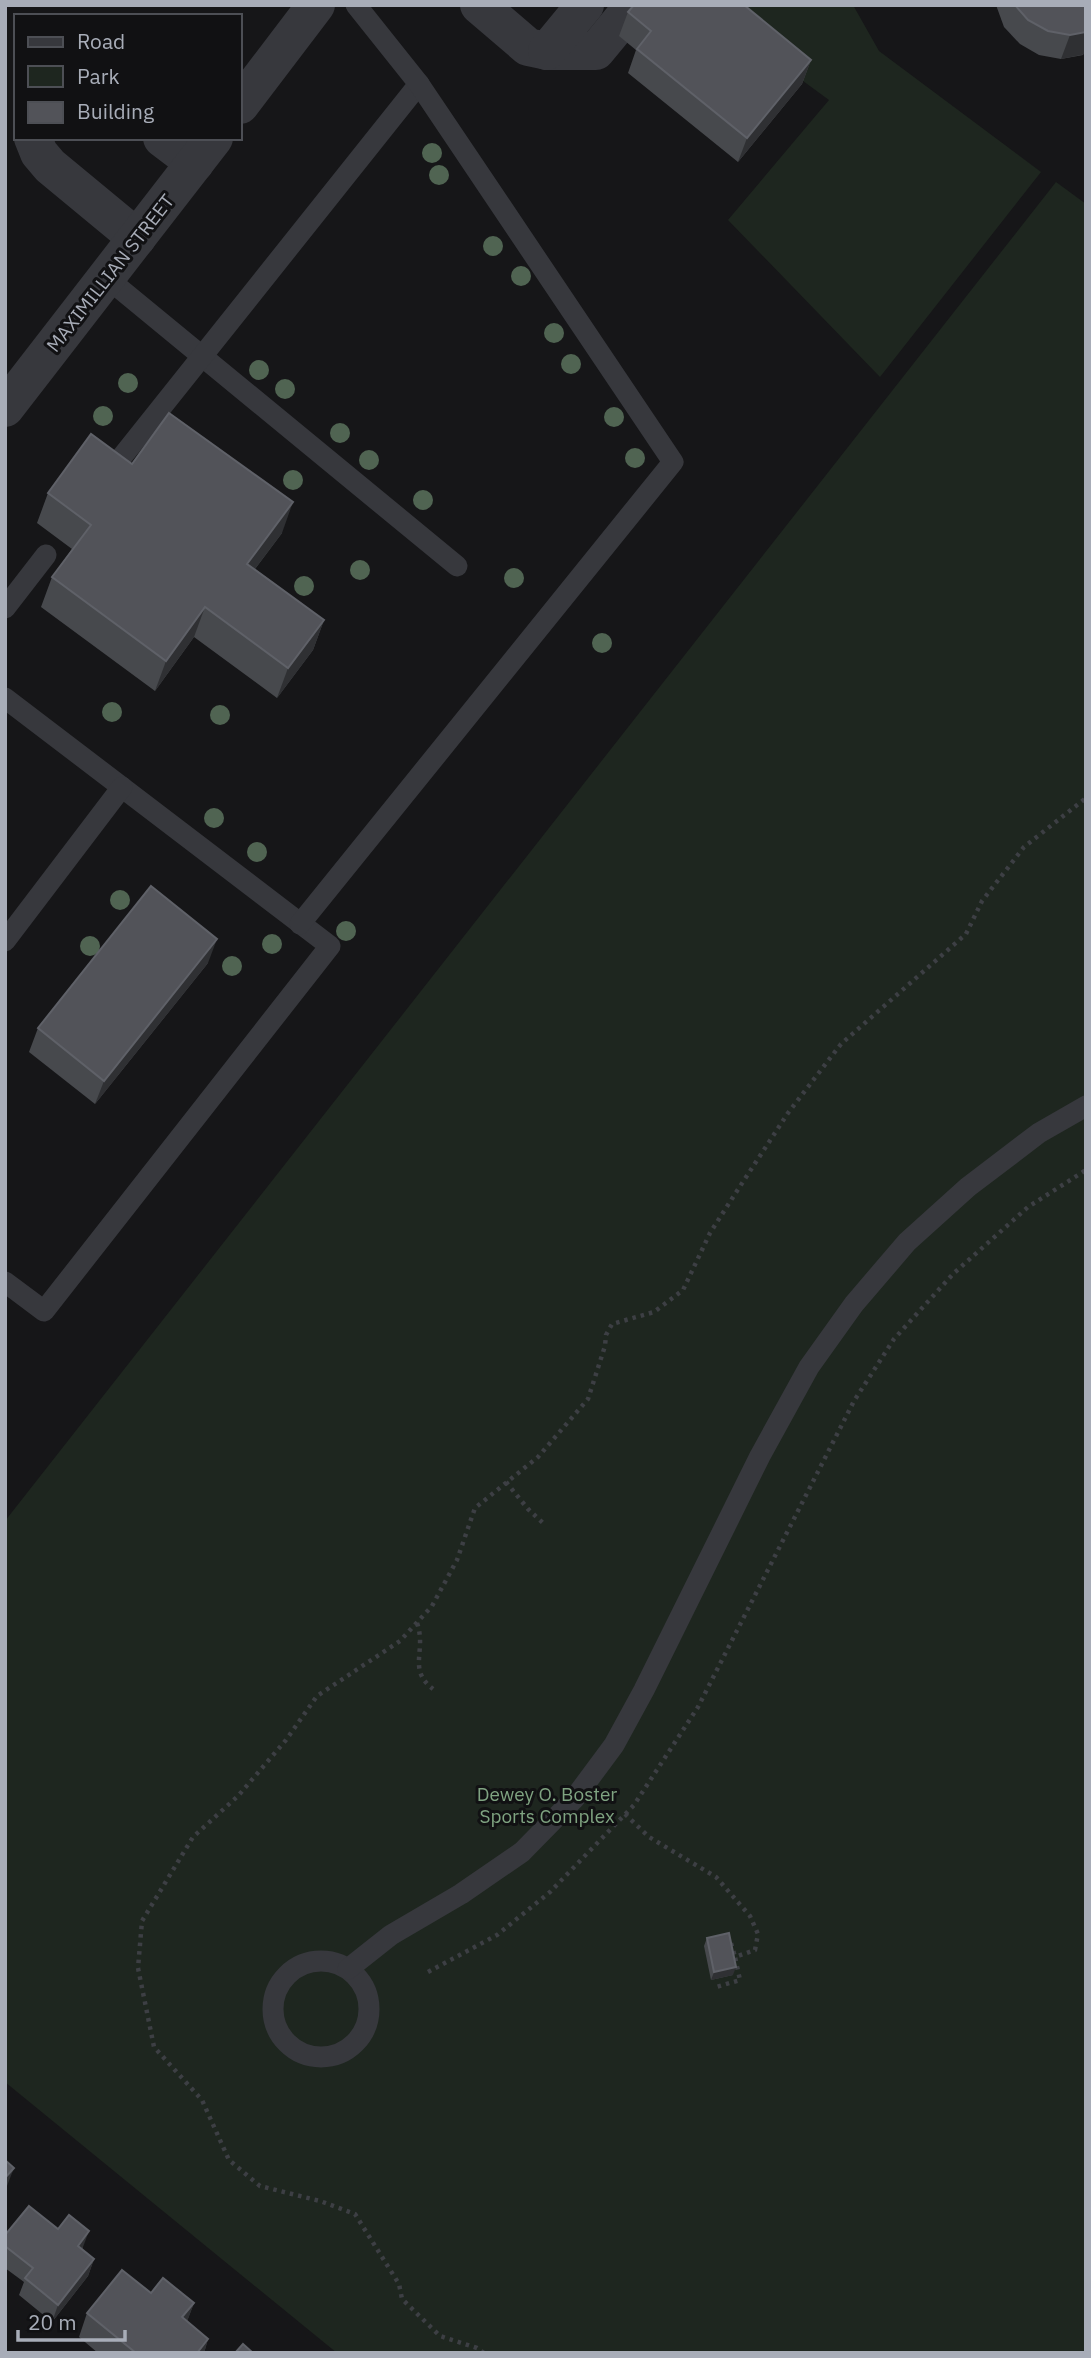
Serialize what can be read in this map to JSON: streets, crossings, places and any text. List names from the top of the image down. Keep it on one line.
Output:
{"streets":{"street":["MAXIMILLIAN STREET"]},"parks":["Dewey O. Boster Sports Complex"],"legend":["Road","Park","Building"],"scale_bar":"20 m"}
